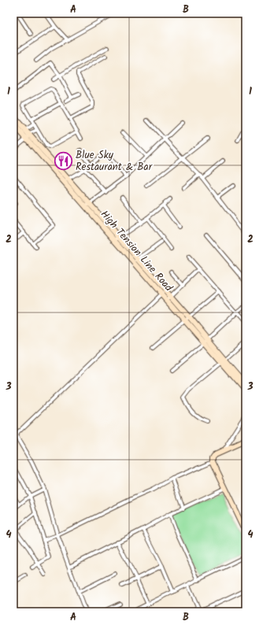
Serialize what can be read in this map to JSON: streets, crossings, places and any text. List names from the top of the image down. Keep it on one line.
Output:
{"streets":{"main road":["High Tension Line Road"]},"places":{"restaurant":["Blue Sky Restaurant & Bar"]},"grid":{"columns":["A","B"],"rows":["1","2","3","4"]}}
